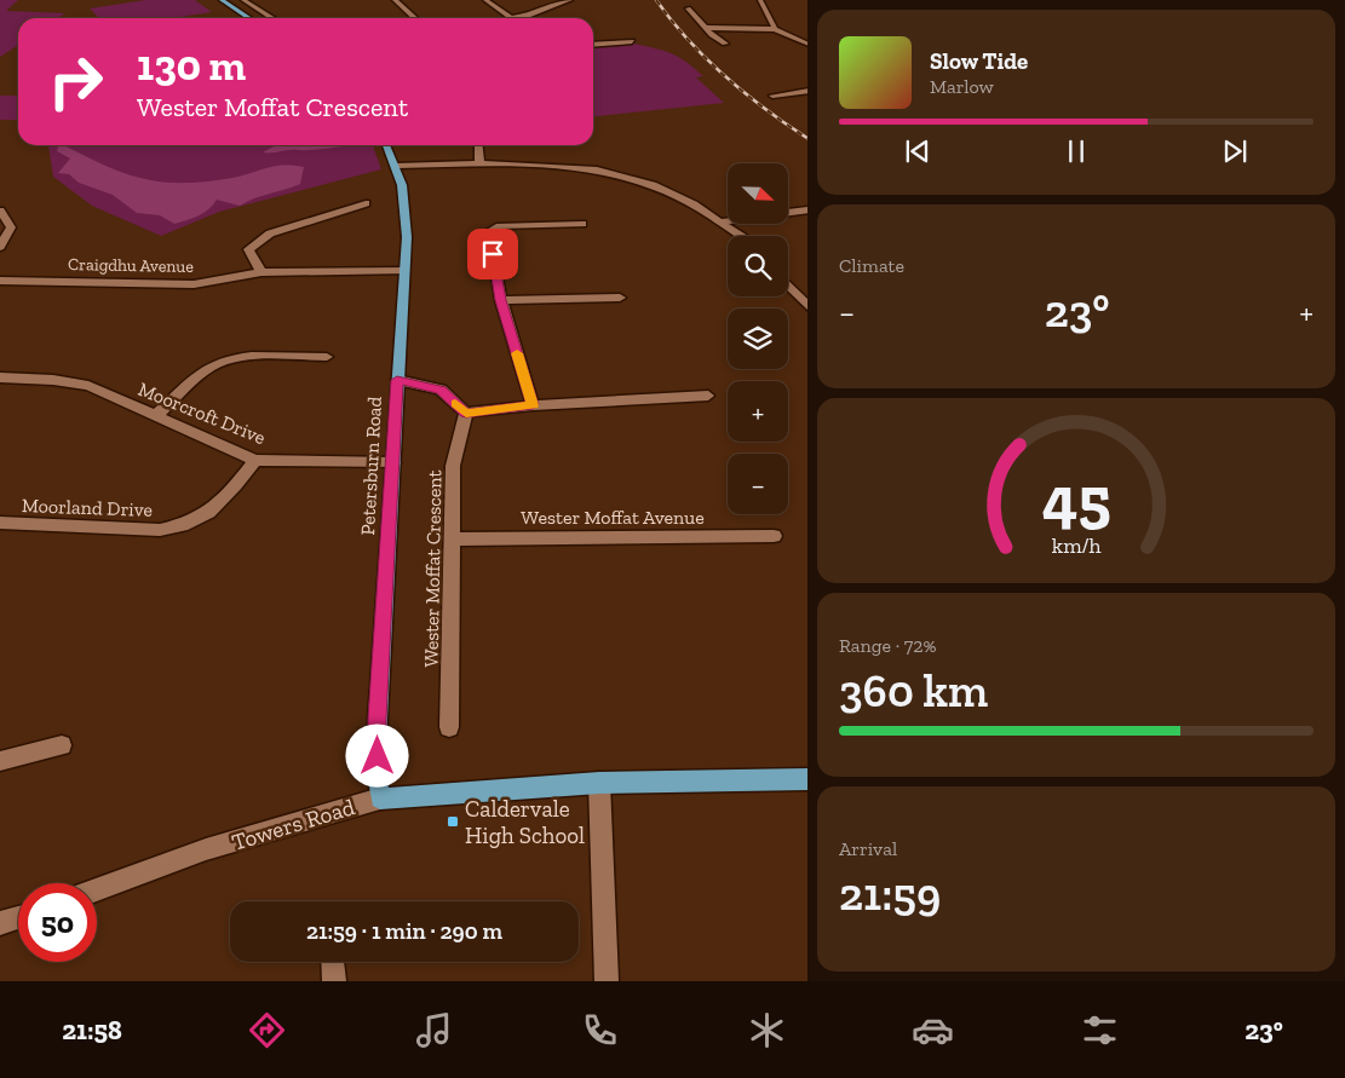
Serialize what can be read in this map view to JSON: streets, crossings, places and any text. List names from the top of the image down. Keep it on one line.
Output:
{"streets":{"main road":["Petersburn Road","Towers Road"],"street":["Craigdhu Avenue","Moorcroft Drive","Moorland Drive","Wester Moffat Avenue","Wester Moffat Crescent"]},"crossings":[["Craigdhu Avenue","Petersburn Road"],["Moorcroft Drive","Petersburn Road"],["Moorcroft Drive","Moorland Drive"],["Petersburn Road","Towers Road"],["Wester Moffat Avenue","Wester Moffat Crescent"]],"places":{"transit":["Caldervale High School"]},"north":"bottom right","page":{"turn":["130 m","Wester Moffat Crescent"],"song":["Slow Tide","Marlow"],"map_buttons":["+","−"],"tile":["Climate",["Range · 72%","360 km"],["Arrival","21:59"]],"heat":["−","23°","+"],"limit":"50","trip":"21:59 · 1 min · 290 m","tabs":["21:58","23°"],"gauge":["45","km/h"]}}
